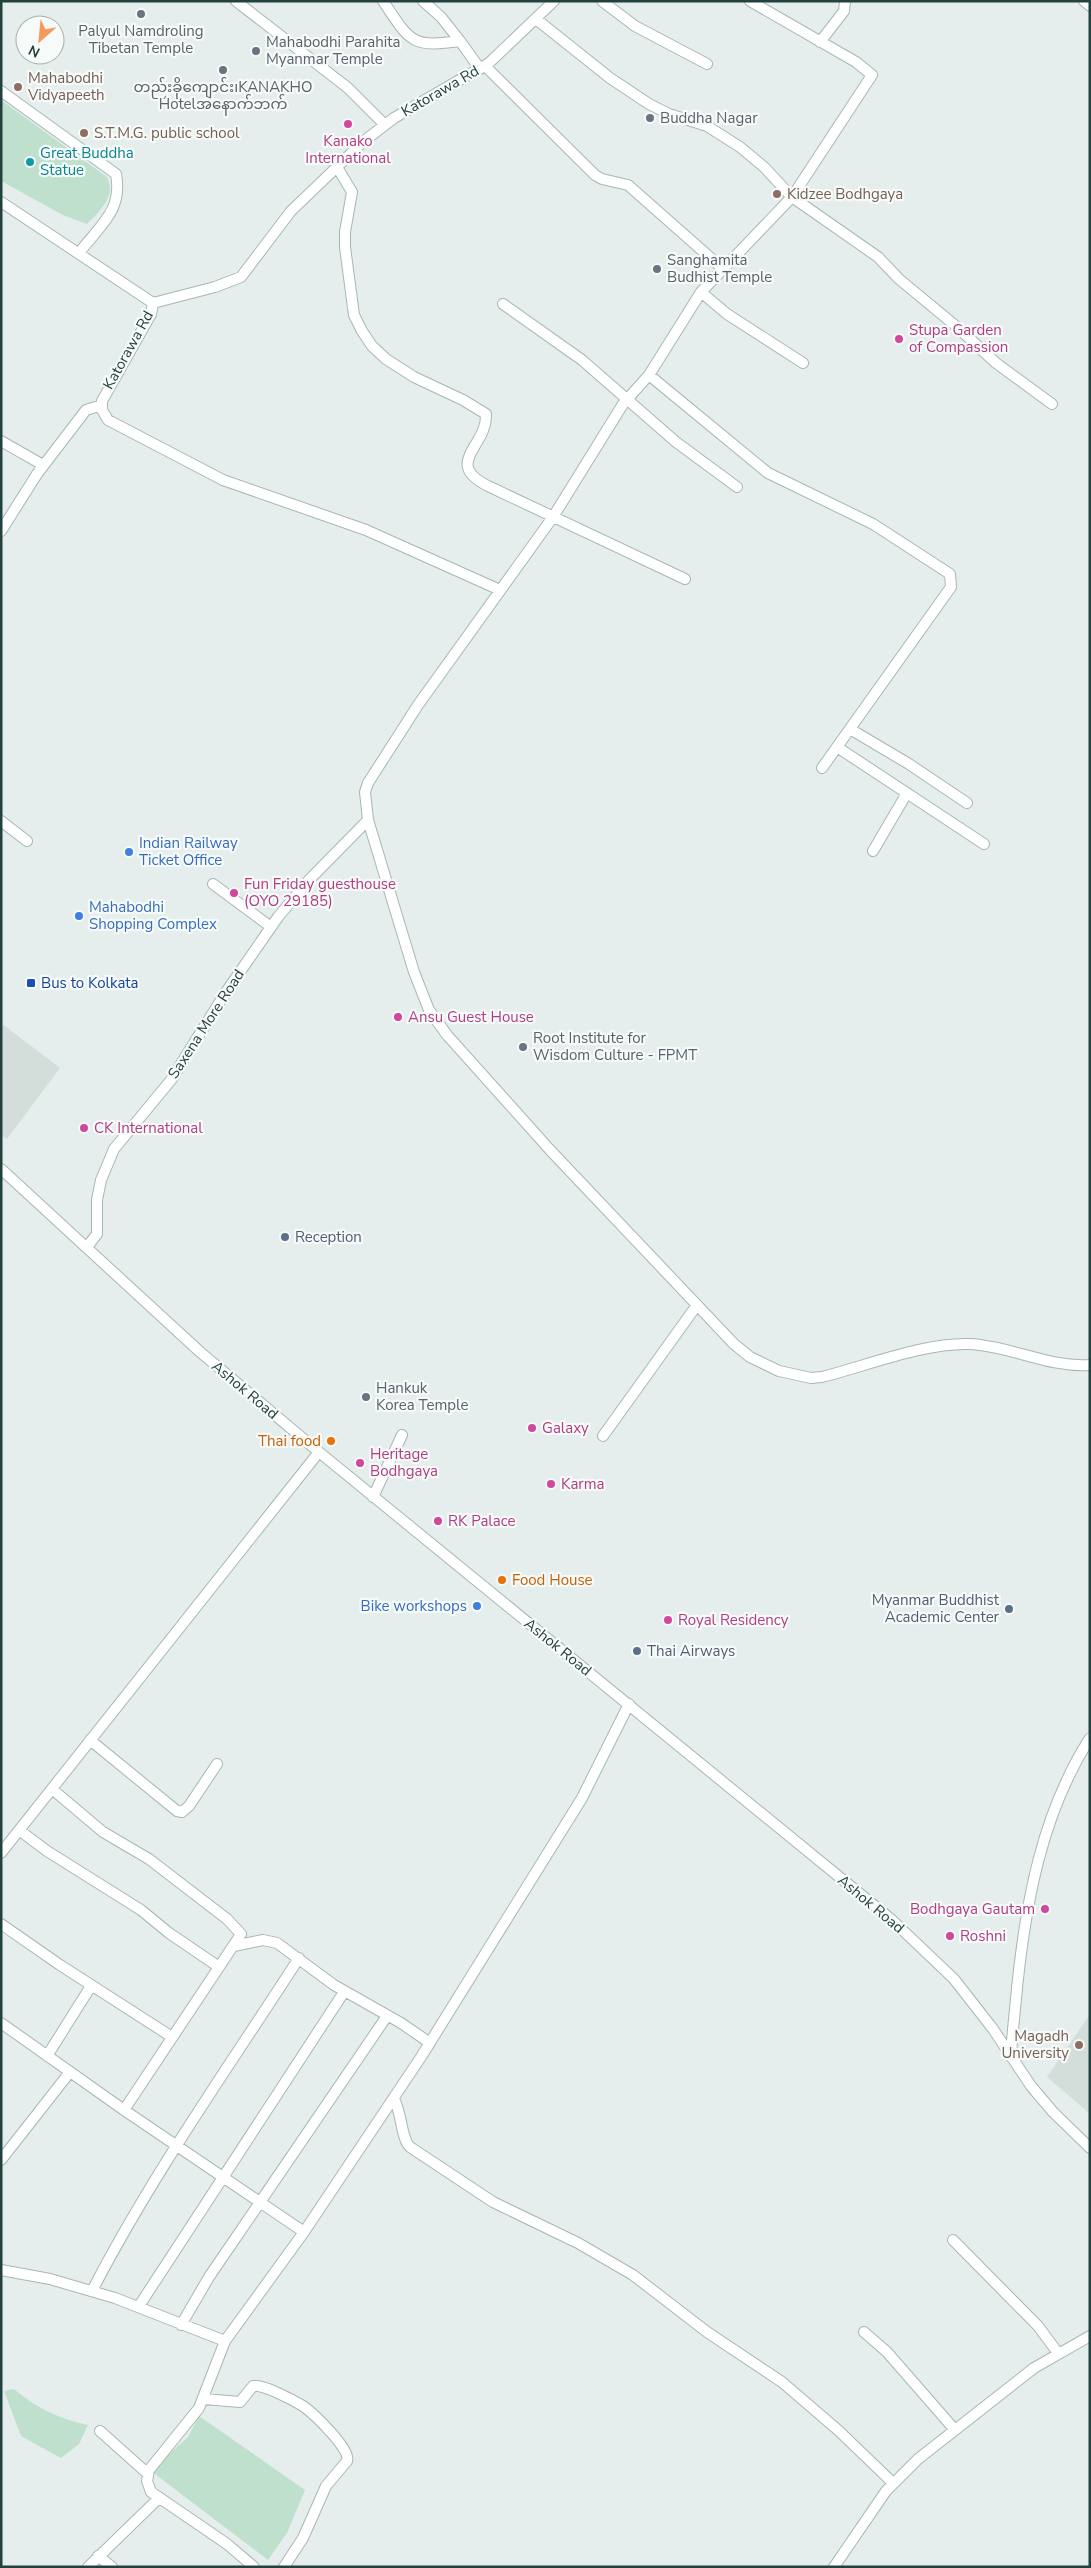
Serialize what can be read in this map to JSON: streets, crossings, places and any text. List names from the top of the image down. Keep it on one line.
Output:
{"streets":{"street":["Katorawa Rd","Saxena More Road","Ashok Road"]},"crossings":[["Saxena More Road","Ashok Road"]],"places":{"other":["Palyul Namdroling Tibetan Temple","Mahabodhi Parahita Myanmar Temple","တည်းခိုကျောင်း၊KANAKHO Hotelအနောက်ဘက်","Mahabodhi Vidyapeeth","Buddha Nagar","Kanako International","S.T.M.G. public school","Great Buddha Statue","Kidzee Bodhgaya","Sanghamita Budhist Temple","Stupa Garden of Compassion","Indian Railway Ticket Office","Fun Friday guesthouse (OYO 29185)","Mahabodhi Shopping Complex","Ansu Guest House","Root Institute for Wisdom Culture - FPMT","CK International","Reception","Hankuk Korea Temple","Galaxy","Thai food","Heritage Bodhgaya","Karma","RK Palace","Food House","Bike workshops","Myanmar Buddhist Academic Center","Royal Residency","Thai Airways","Bodhgaya Gautam","Roshni","Magadh University"],"transit":["Bus to Kolkata"]},"north":"bottom left"}
